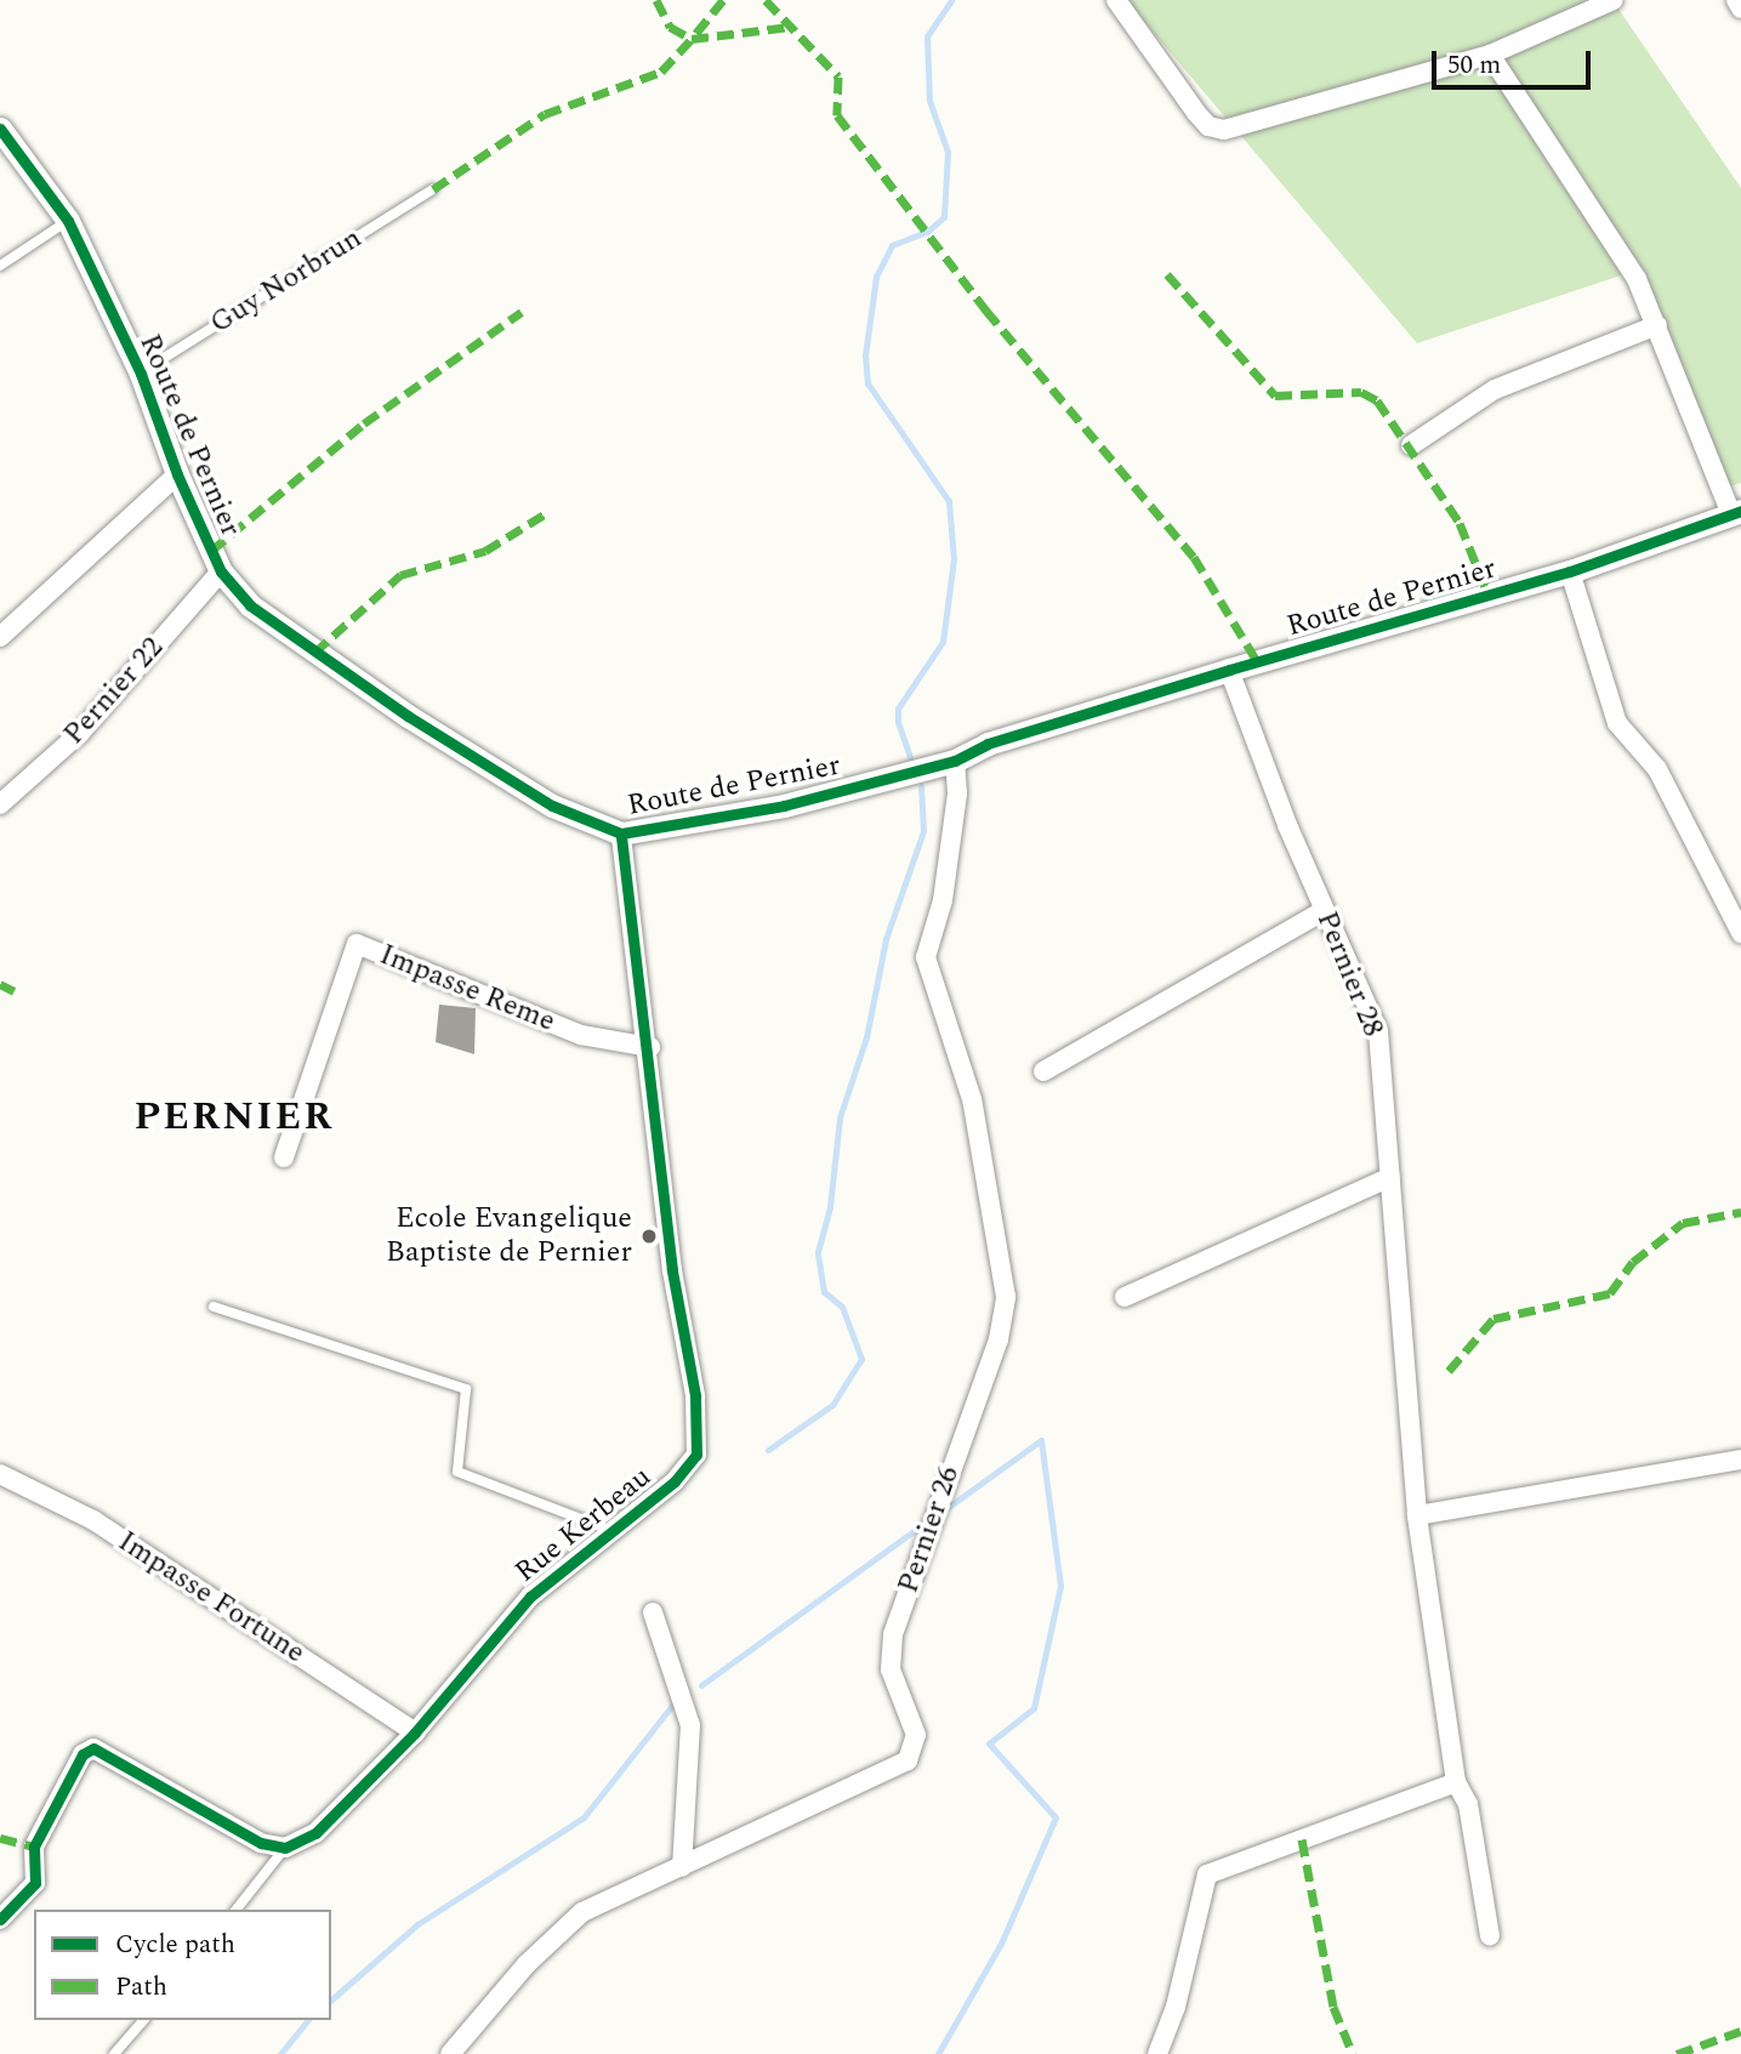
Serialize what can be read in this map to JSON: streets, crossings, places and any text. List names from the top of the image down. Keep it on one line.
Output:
{"streets":{"street":["Route de Pernier","Pernier 22","Pernier 28","Impasse Reme","Rue Kerbeau","Pernier 26","Impasse Fortune"],"lane":["Guy Norbrun"]},"crossings":[["Guy Norbrun","Route de Pernier"],["Route de Pernier","Pernier 22"],["Route de Pernier","Pernier 28"],["Route de Pernier","Rue Kerbeau"],["Route de Pernier","Pernier 26"],["Impasse Reme","Rue Kerbeau"],["Rue Kerbeau","Impasse Fortune"]],"districts":["PERNIER"],"places":["Ecole Evangelique Baptiste de Pernier"],"legend":["Cycle path","Path"],"scale_bar":"50 m"}
